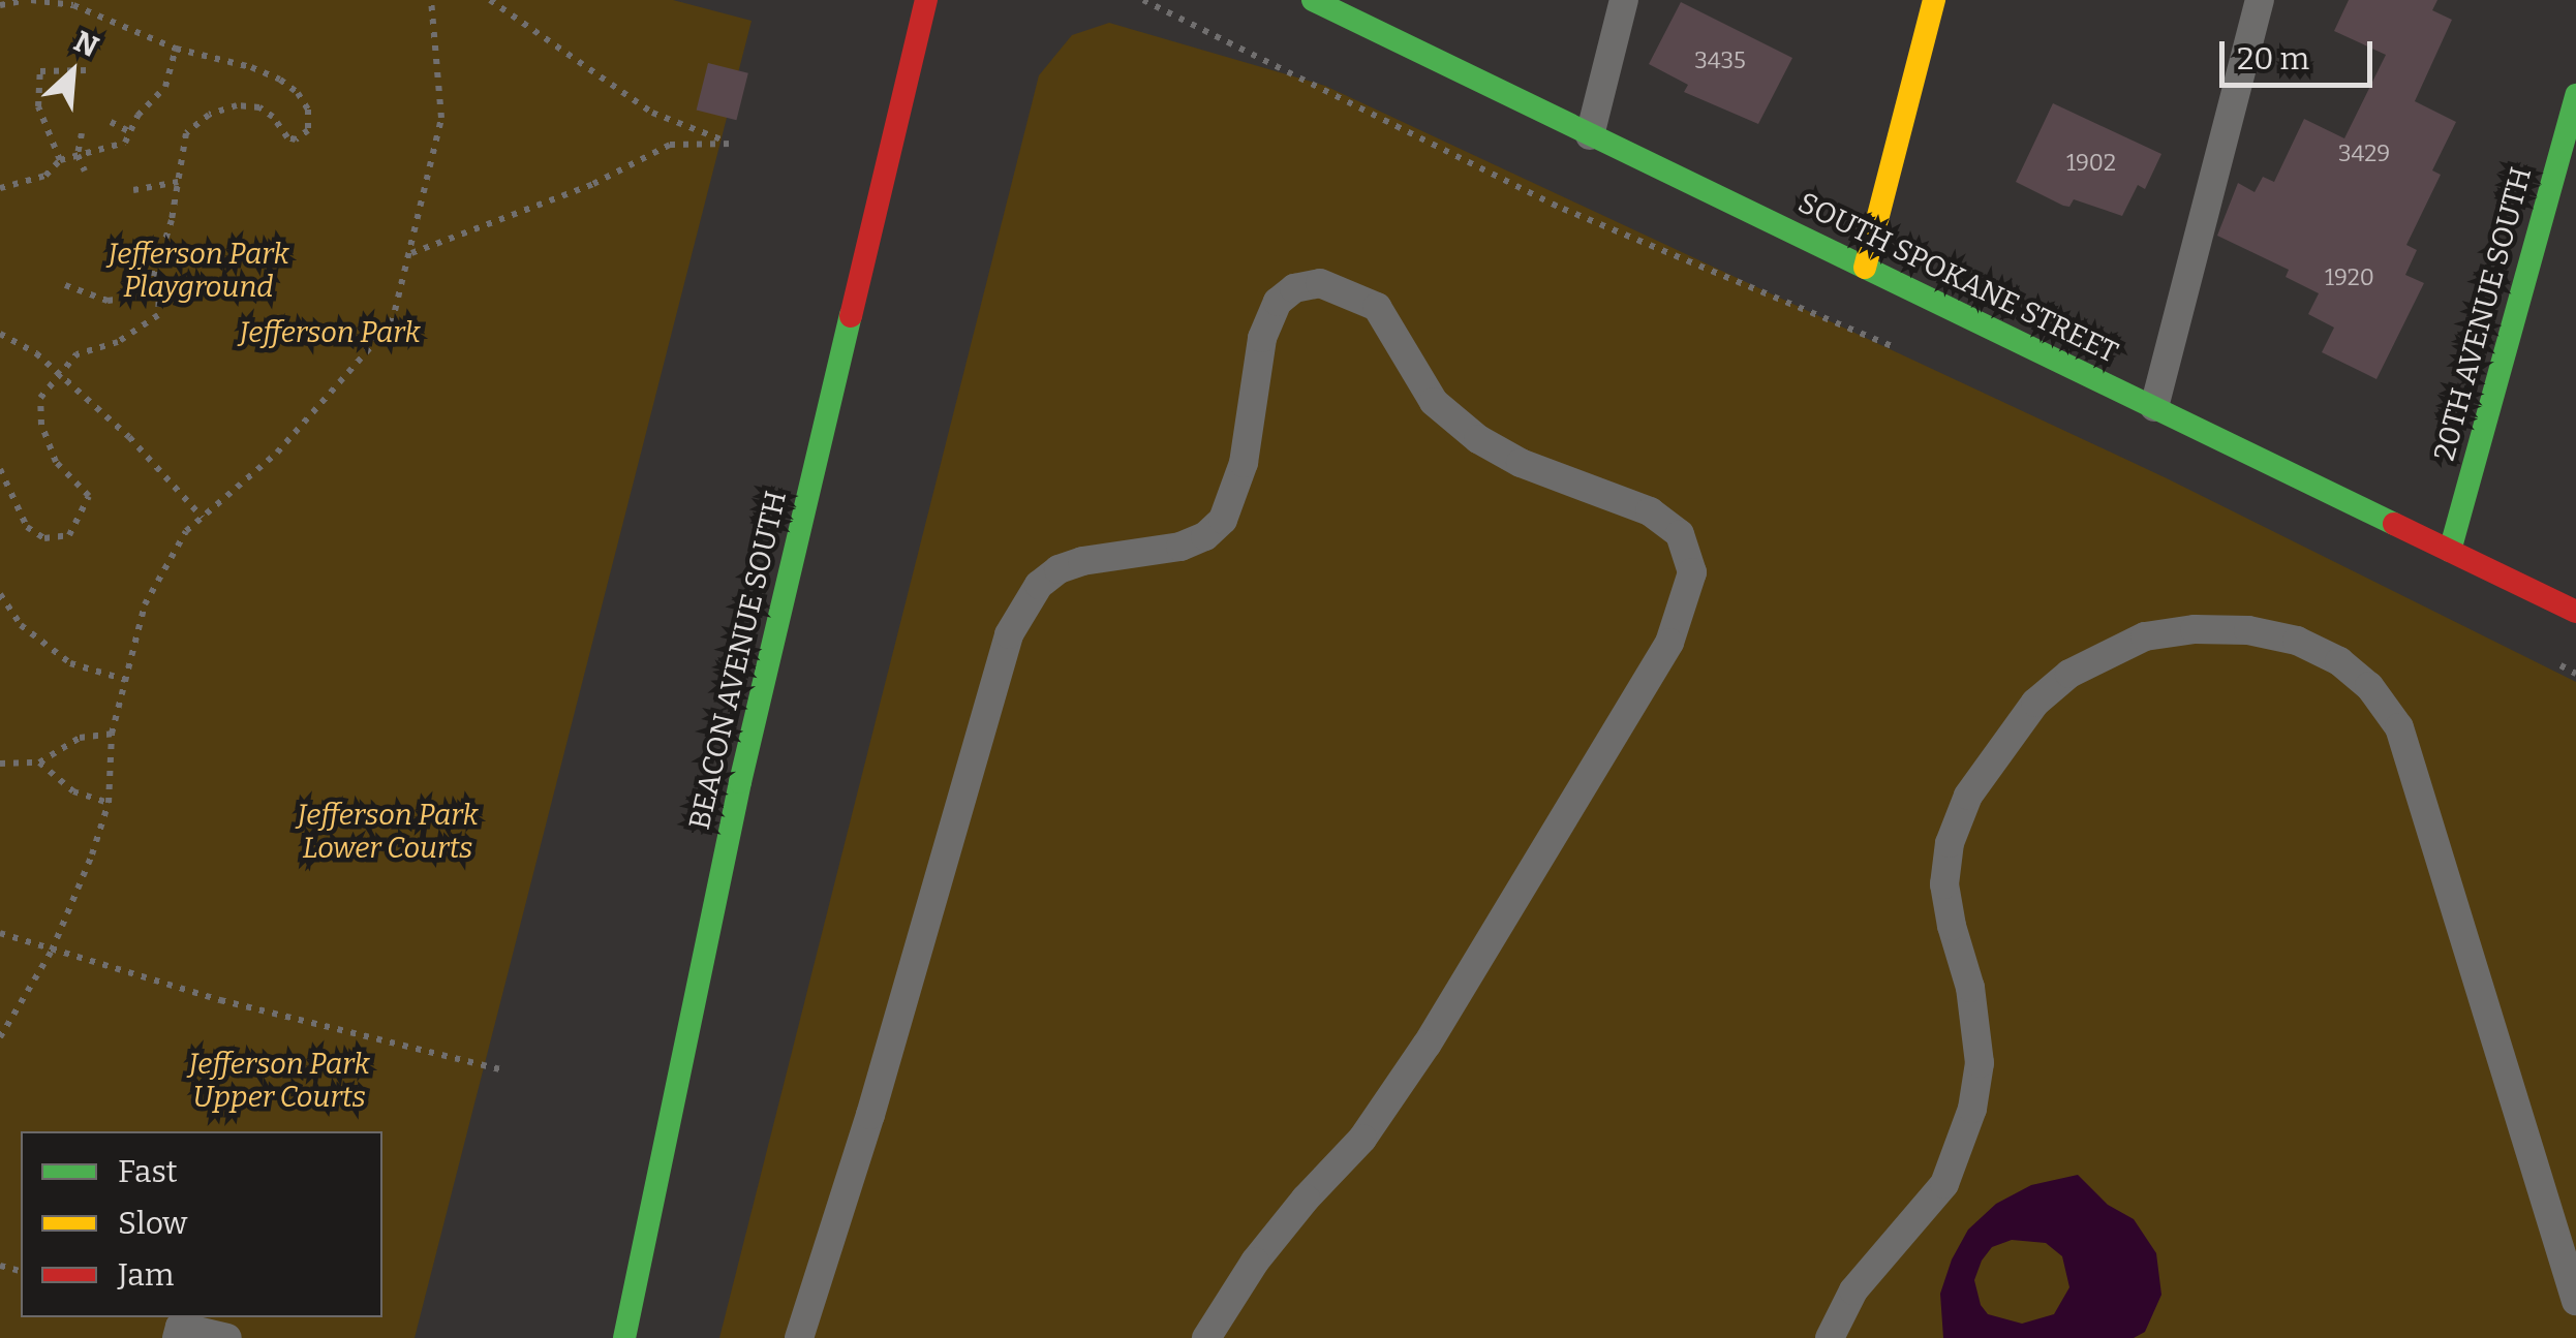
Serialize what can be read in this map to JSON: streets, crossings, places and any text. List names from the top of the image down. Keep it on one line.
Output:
{"streets":{"street":["SOUTH SPOKANE STREET","20TH AVENUE SOUTH","BEACON AVENUE SOUTH"]},"crossings":[["SOUTH SPOKANE STREET","20TH AVENUE SOUTH"]],"parks":["Jefferson Park Playground","Jefferson Park","Jefferson Park Lower Courts","Jefferson Park Upper Courts"],"house_numbers":["3435","3429","1902","1920"],"legend":["Fast","Slow","Jam"],"scale_bar":"20 m","north":"top right"}
